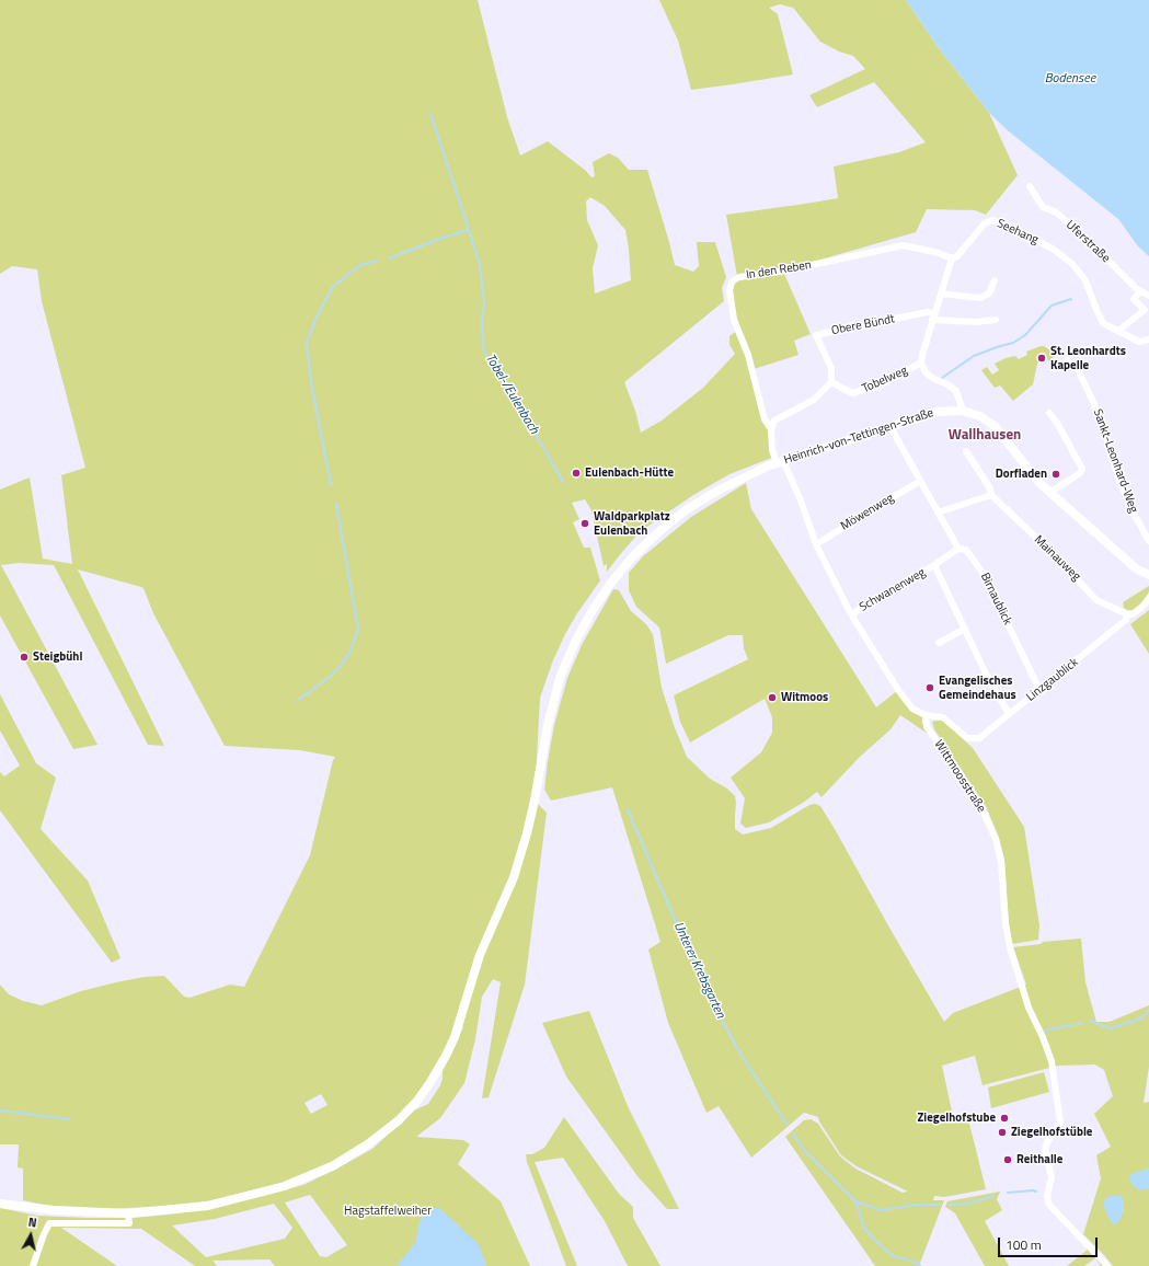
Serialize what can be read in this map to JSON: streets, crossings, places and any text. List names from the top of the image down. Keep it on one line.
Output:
{"streets":{"main road":["Heinrich-von-Tettingen-Straße"],"street":["Seehang","Uferstraße","In den Reben","Obere Bündt","Tobelweg","Sankt-Leonhard-Weg","Möwenweg","Mainauweg","Schwanenweg","Birnaublick","Linzgaublick","Wittmoosstraße"]},"crossings":[["Seehang","In den Reben"],["Seehang","Obere Bündt"],["Seehang","Tobelweg"],["Obere Bündt","Tobelweg"],["Heinrich-von-Tettingen-Straße","Birnaublick"],["Möwenweg","Birnaublick"],["Mainauweg","Linzgaublick"],["Schwanenweg","Birnaublick"],["Schwanenweg","Linzgaublick"],["Birnaublick","Linzgaublick"],["Linzgaublick","Wittmoosstraße"]],"districts":["Wallhausen"],"water":["Bodensee","Tobel-/Eulenbach","Unterer Krebsgarten"],"parks":["Hagstaffelweiher"],"places":["St. Leonhardts Kapelle","Eulenbach-Hütte","Dorfladen","Waldparkplatz Eulenbach","Steigbühl","Evangelisches Gemeindehaus","Witmoos","Ziegelhofstube","Ziegelhofstüble","Reithalle"],"scale_bar":"100 m","north":"top"}
